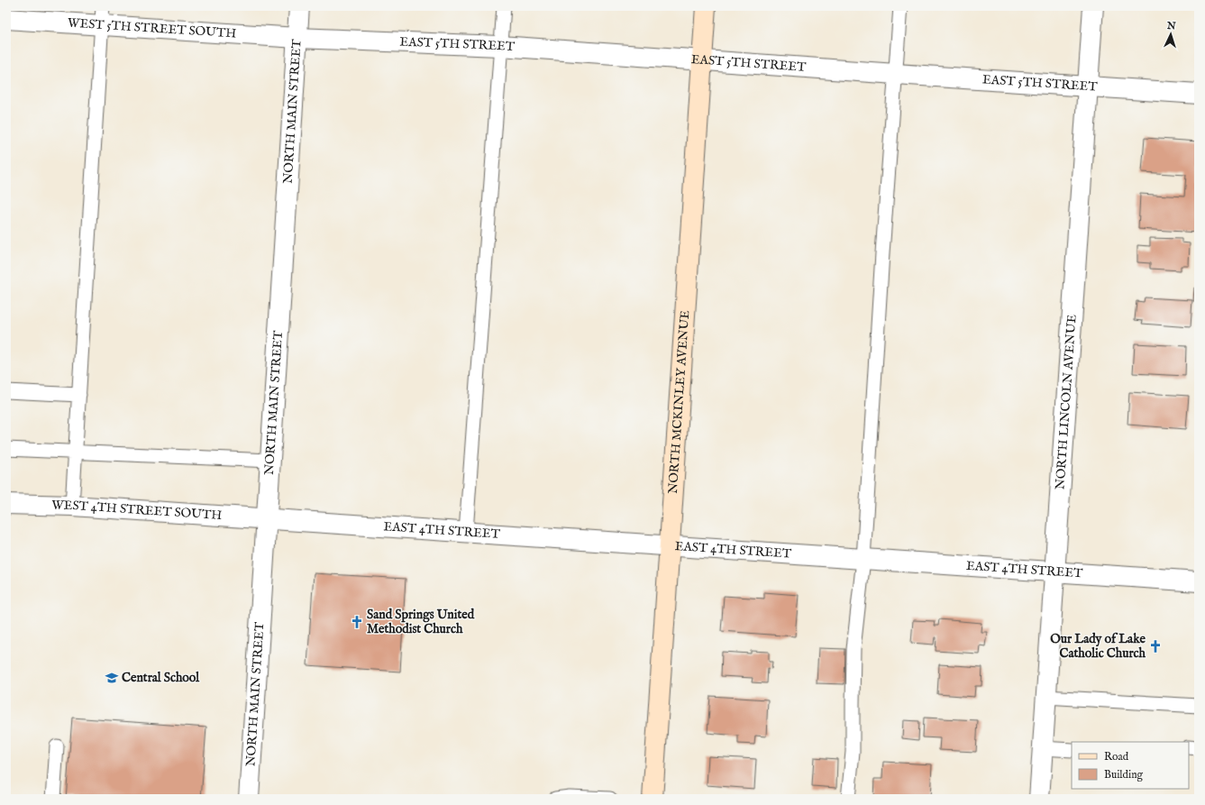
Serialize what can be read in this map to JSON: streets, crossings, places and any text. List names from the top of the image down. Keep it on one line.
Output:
{"streets":{"main road":["NORTH MCKINLEY AVENUE"],"street":["WEST 5TH STREET SOUTH","EAST 5TH STREET","NORTH MAIN STREET","NORTH LINCOLN AVENUE","WEST 4TH STREET SOUTH","EAST 4TH STREET"]},"crossings":[["WEST 5TH STREET SOUTH","EAST 5TH STREET"],["WEST 5TH STREET SOUTH","NORTH MAIN STREET"],["EAST 5TH STREET","NORTH MAIN STREET"],["EAST 5TH STREET","NORTH MCKINLEY AVENUE"],["EAST 5TH STREET","NORTH LINCOLN AVENUE"],["NORTH MAIN STREET","WEST 4TH STREET SOUTH"],["NORTH MAIN STREET","EAST 4TH STREET"],["NORTH MCKINLEY AVENUE","EAST 4TH STREET"],["NORTH LINCOLN AVENUE","EAST 4TH STREET"],["WEST 4TH STREET SOUTH","EAST 4TH STREET"]],"places":{"church":["Sand Springs United Methodist Church","Our Lady of Lake Catholic Church"],"school or university":["Central School"]},"legend":["Road","Building"],"north":"top"}
